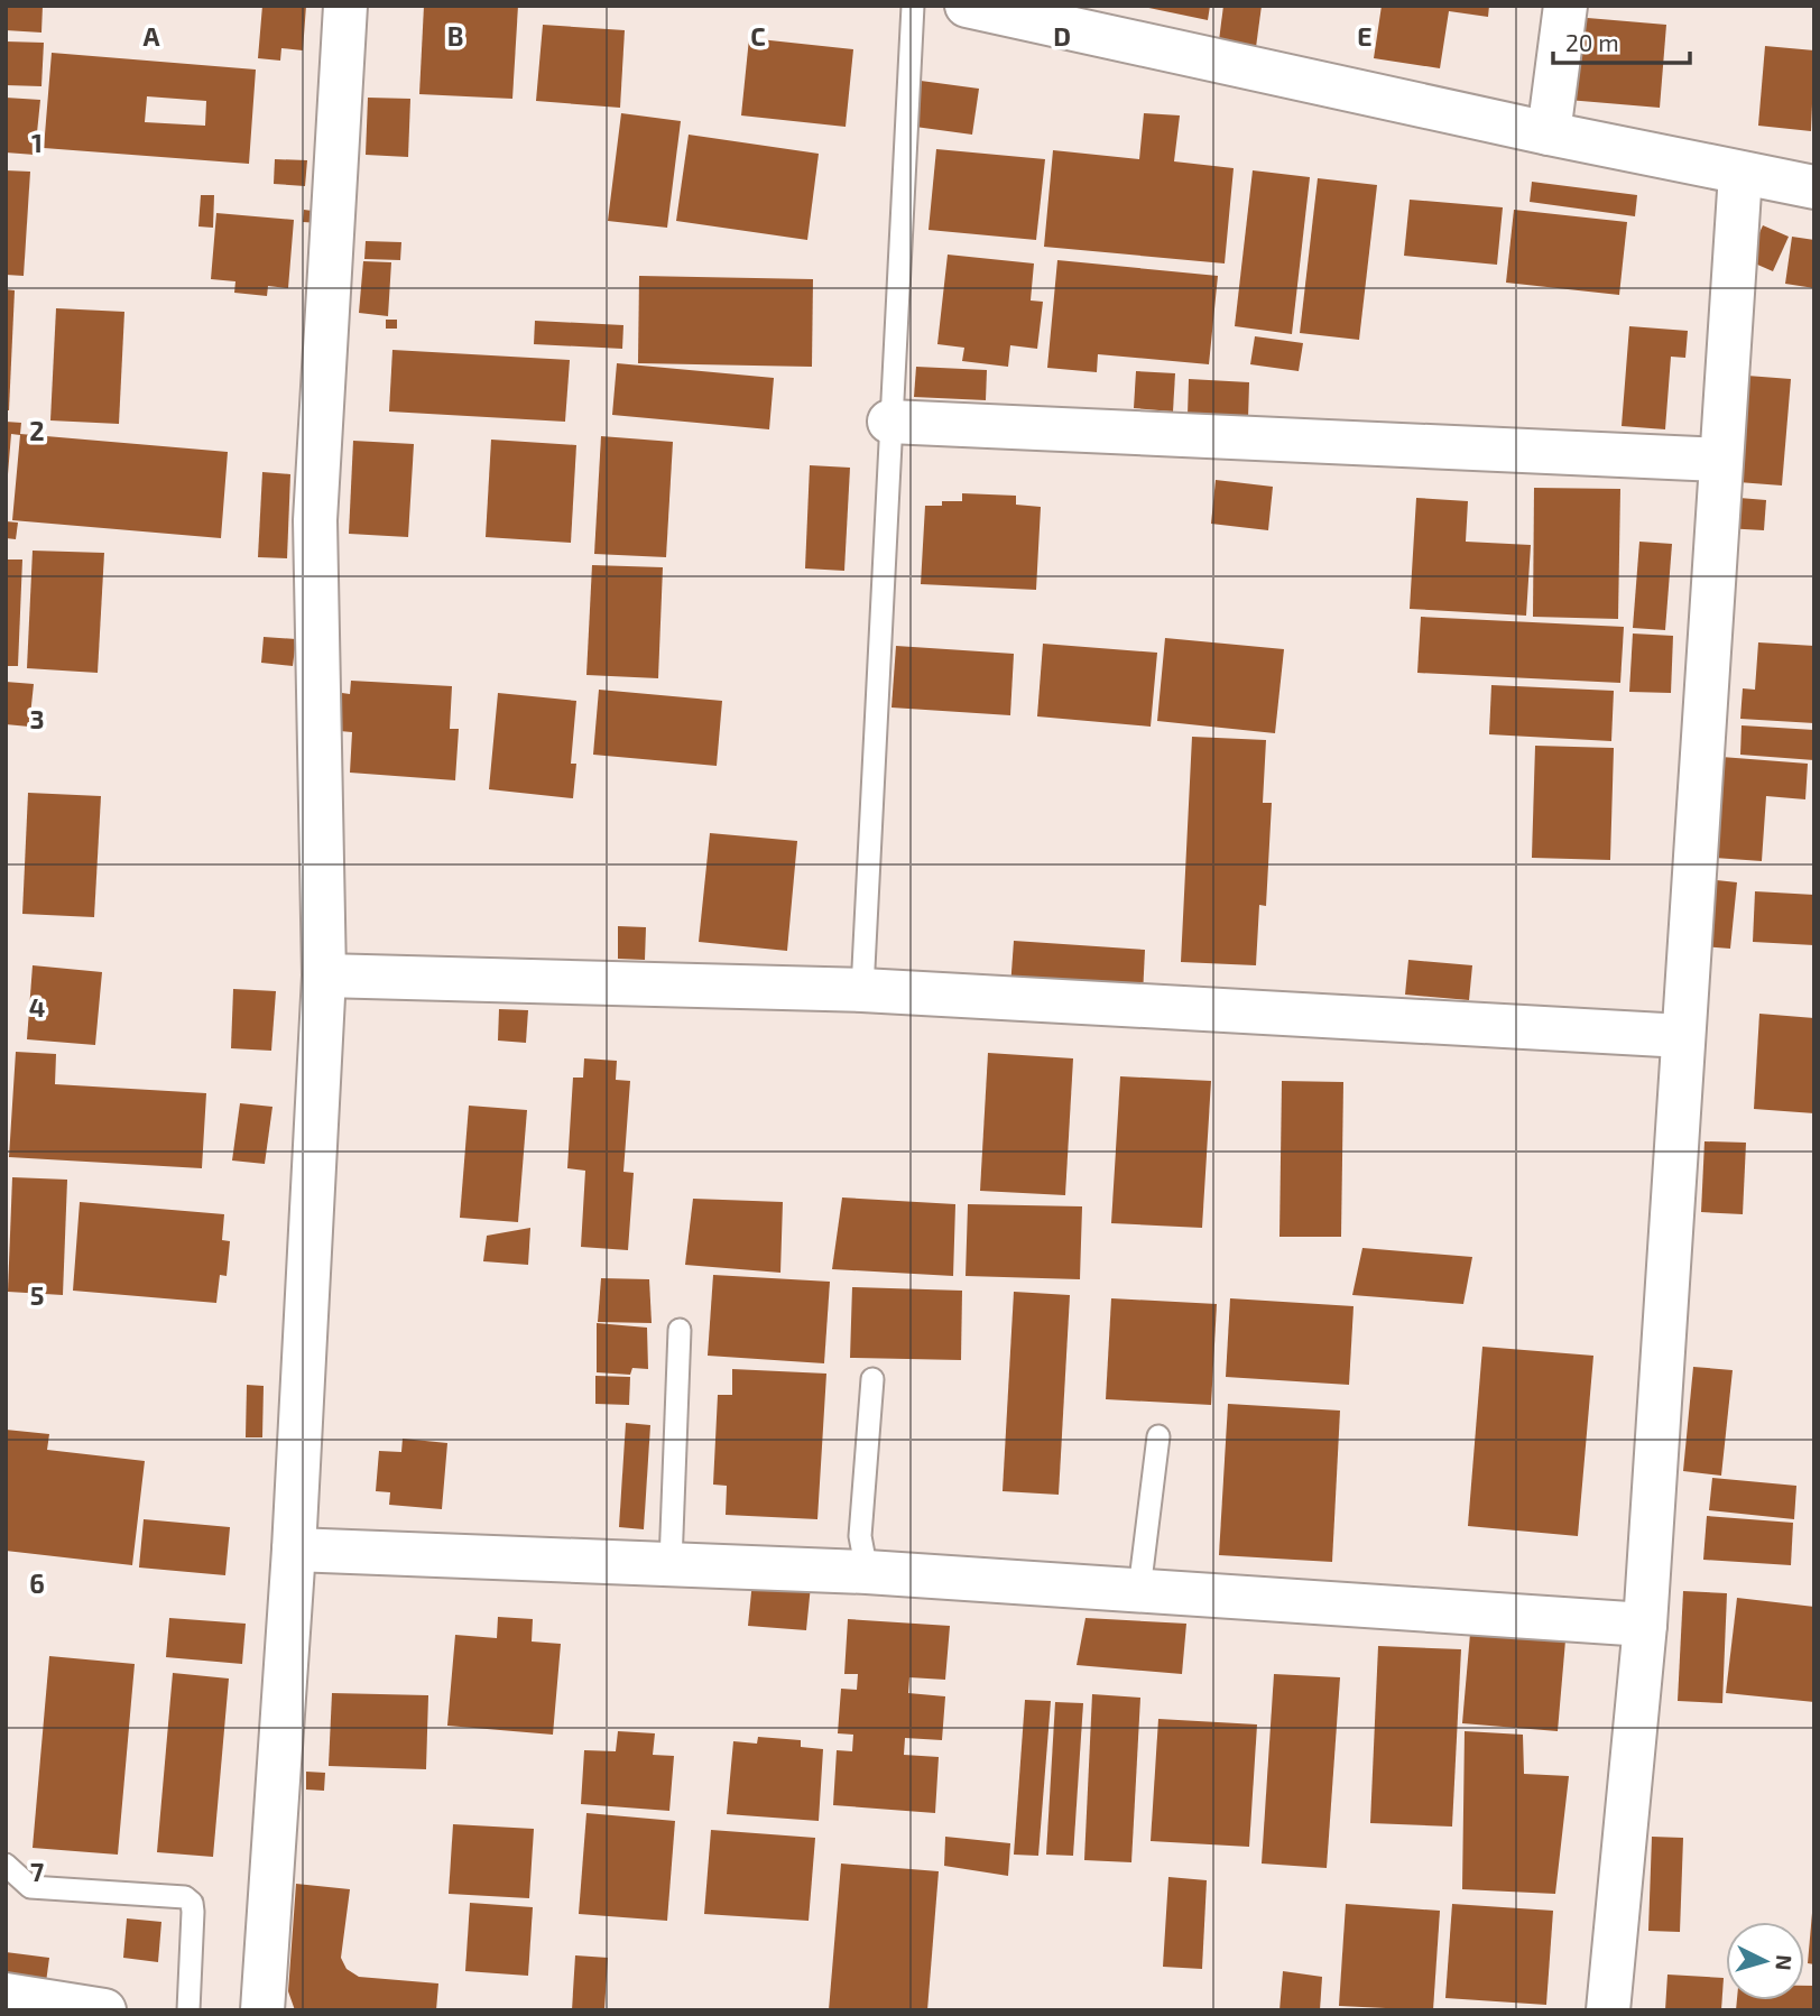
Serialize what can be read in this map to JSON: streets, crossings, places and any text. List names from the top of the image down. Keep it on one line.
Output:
{"scale_bar":"20 m","north":"right","grid":{"columns":["A","B","C","D","E"],"rows":["1","2","3","4","5","6","7"]}}
